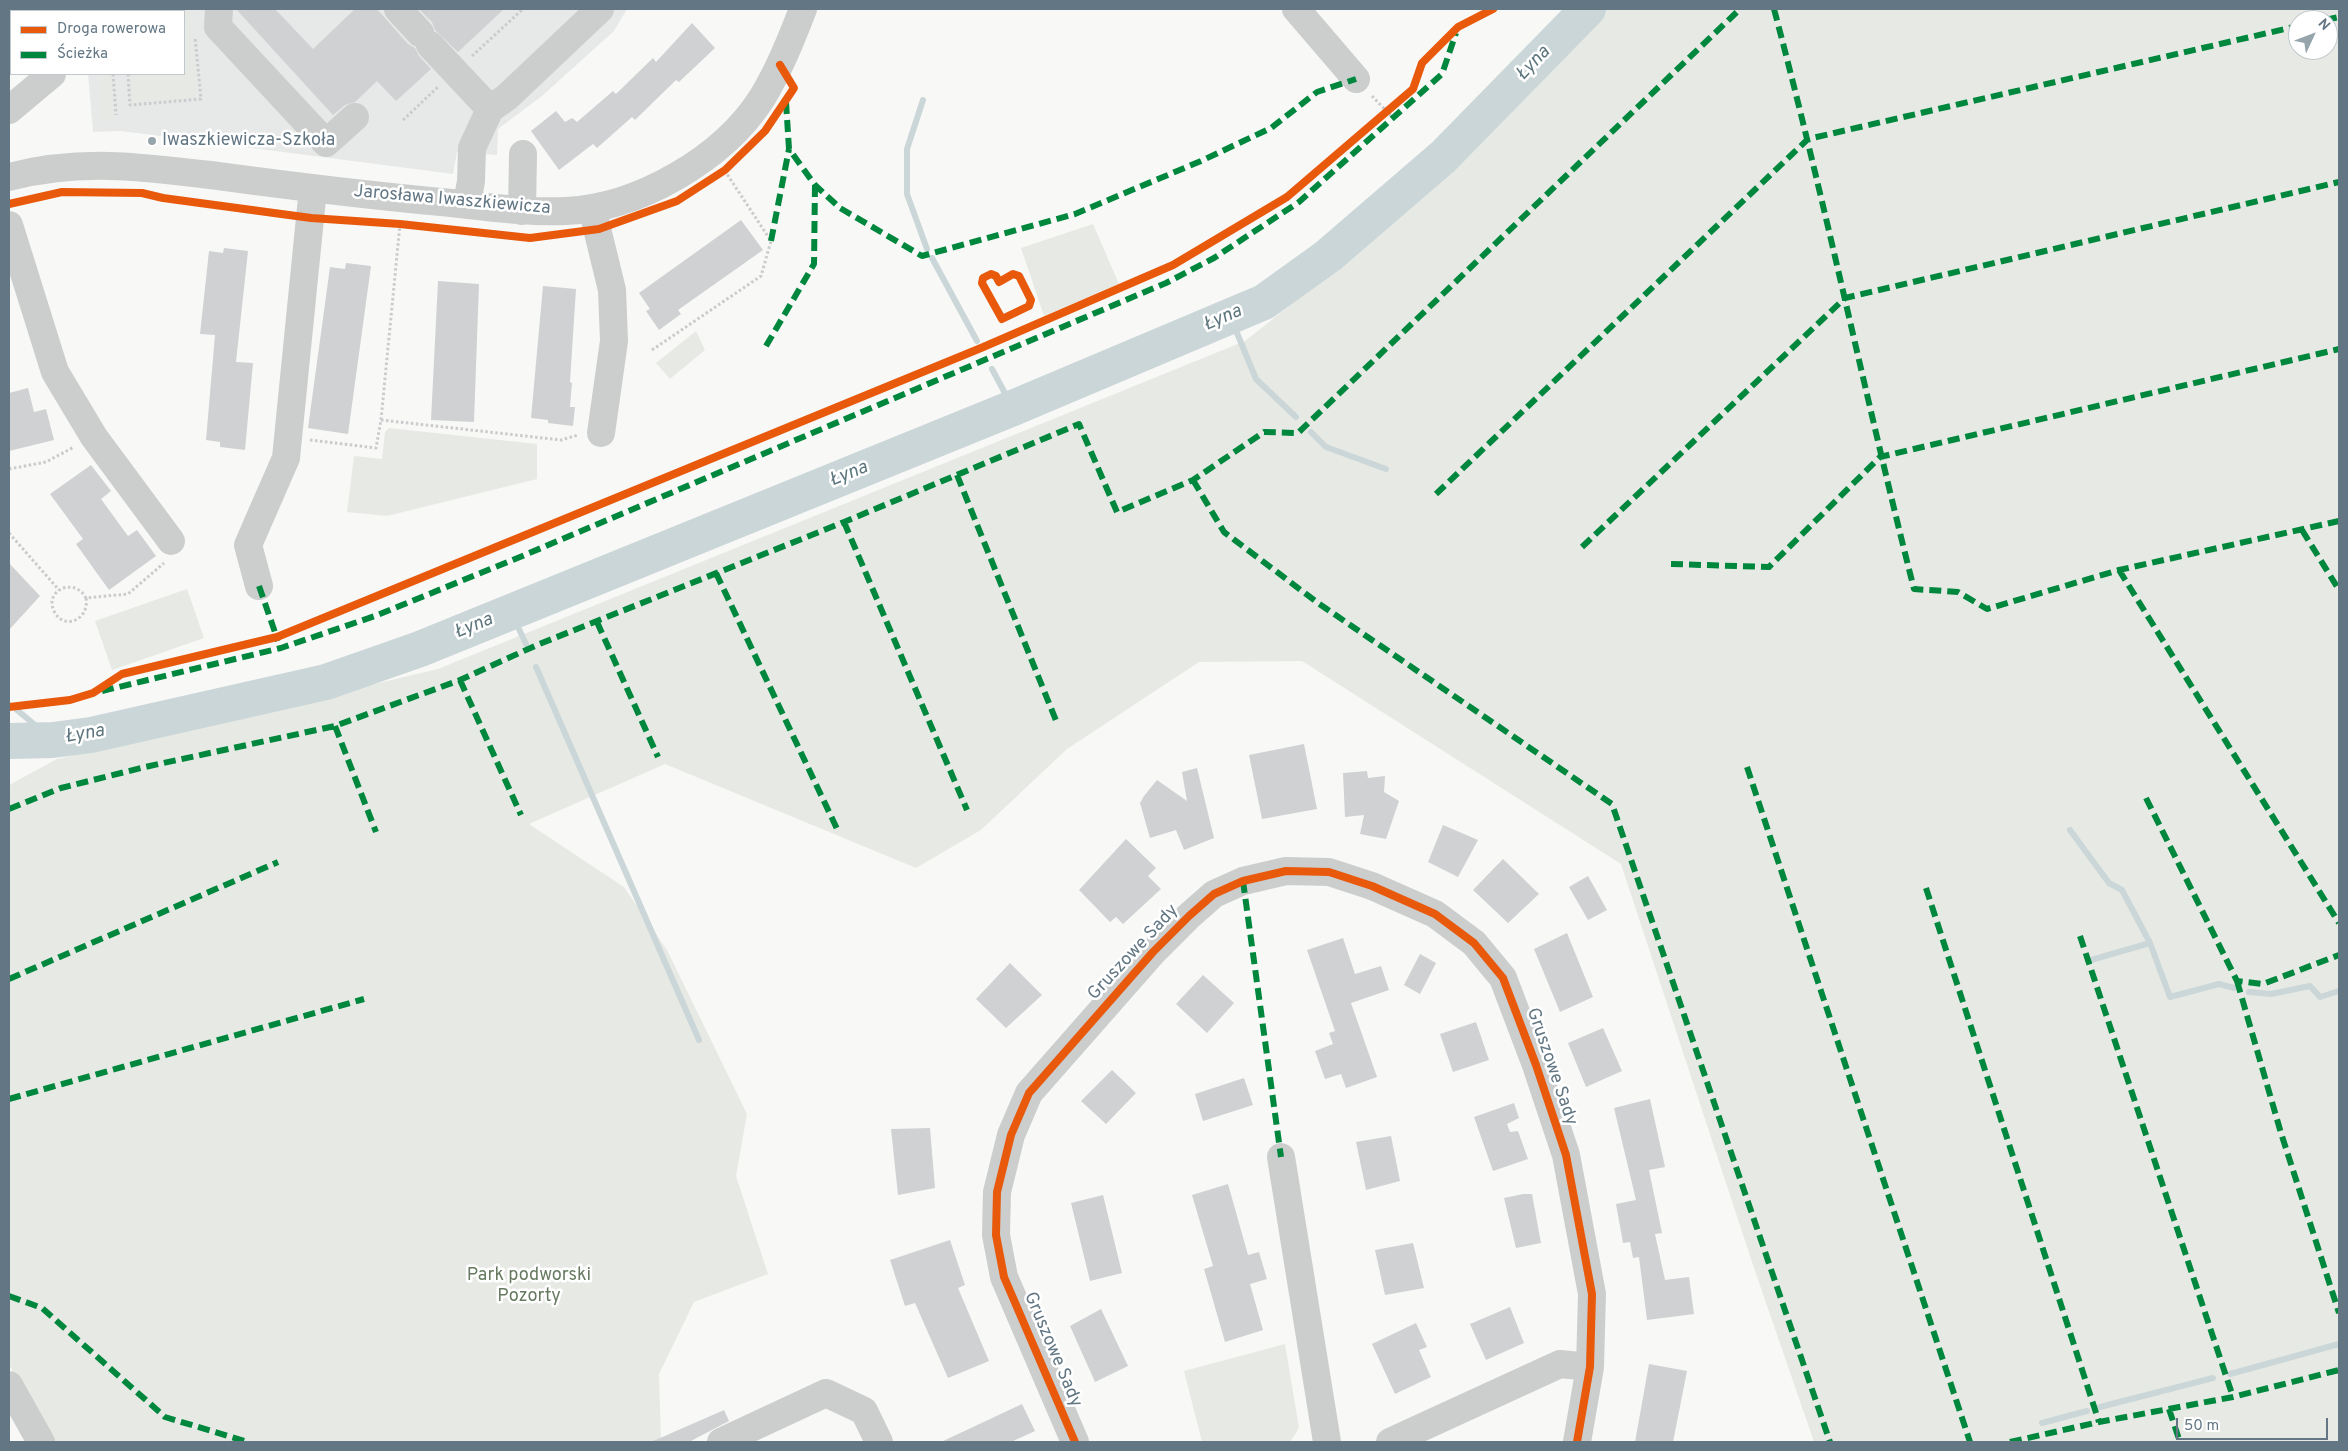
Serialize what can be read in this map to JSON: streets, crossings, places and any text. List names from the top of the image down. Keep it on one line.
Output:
{"streets":{"street":["Jarosława Iwaszkiewicza","Gruszowe Sady"]},"water":["Łyna"],"parks":["Park podworski Pozorty"],"places":["Iwaszkiewicza-Szkoła"],"legend":["Droga rowerowa","Ścieżka"],"scale_bar":"50 m","north":"top right"}
